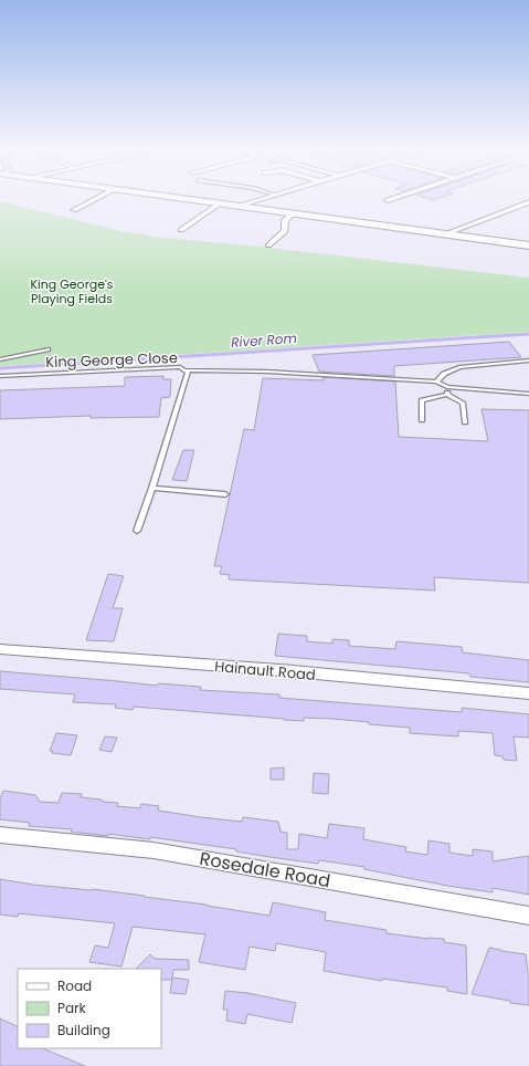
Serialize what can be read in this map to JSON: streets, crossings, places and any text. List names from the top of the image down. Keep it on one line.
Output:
{"streets":{"street":["Hainault Road","Rosedale Road"],"lane":["King George Close"]},"water":["River Rom"],"parks":["King George's Playing Fields"],"legend":["Road","Park","Building"]}
